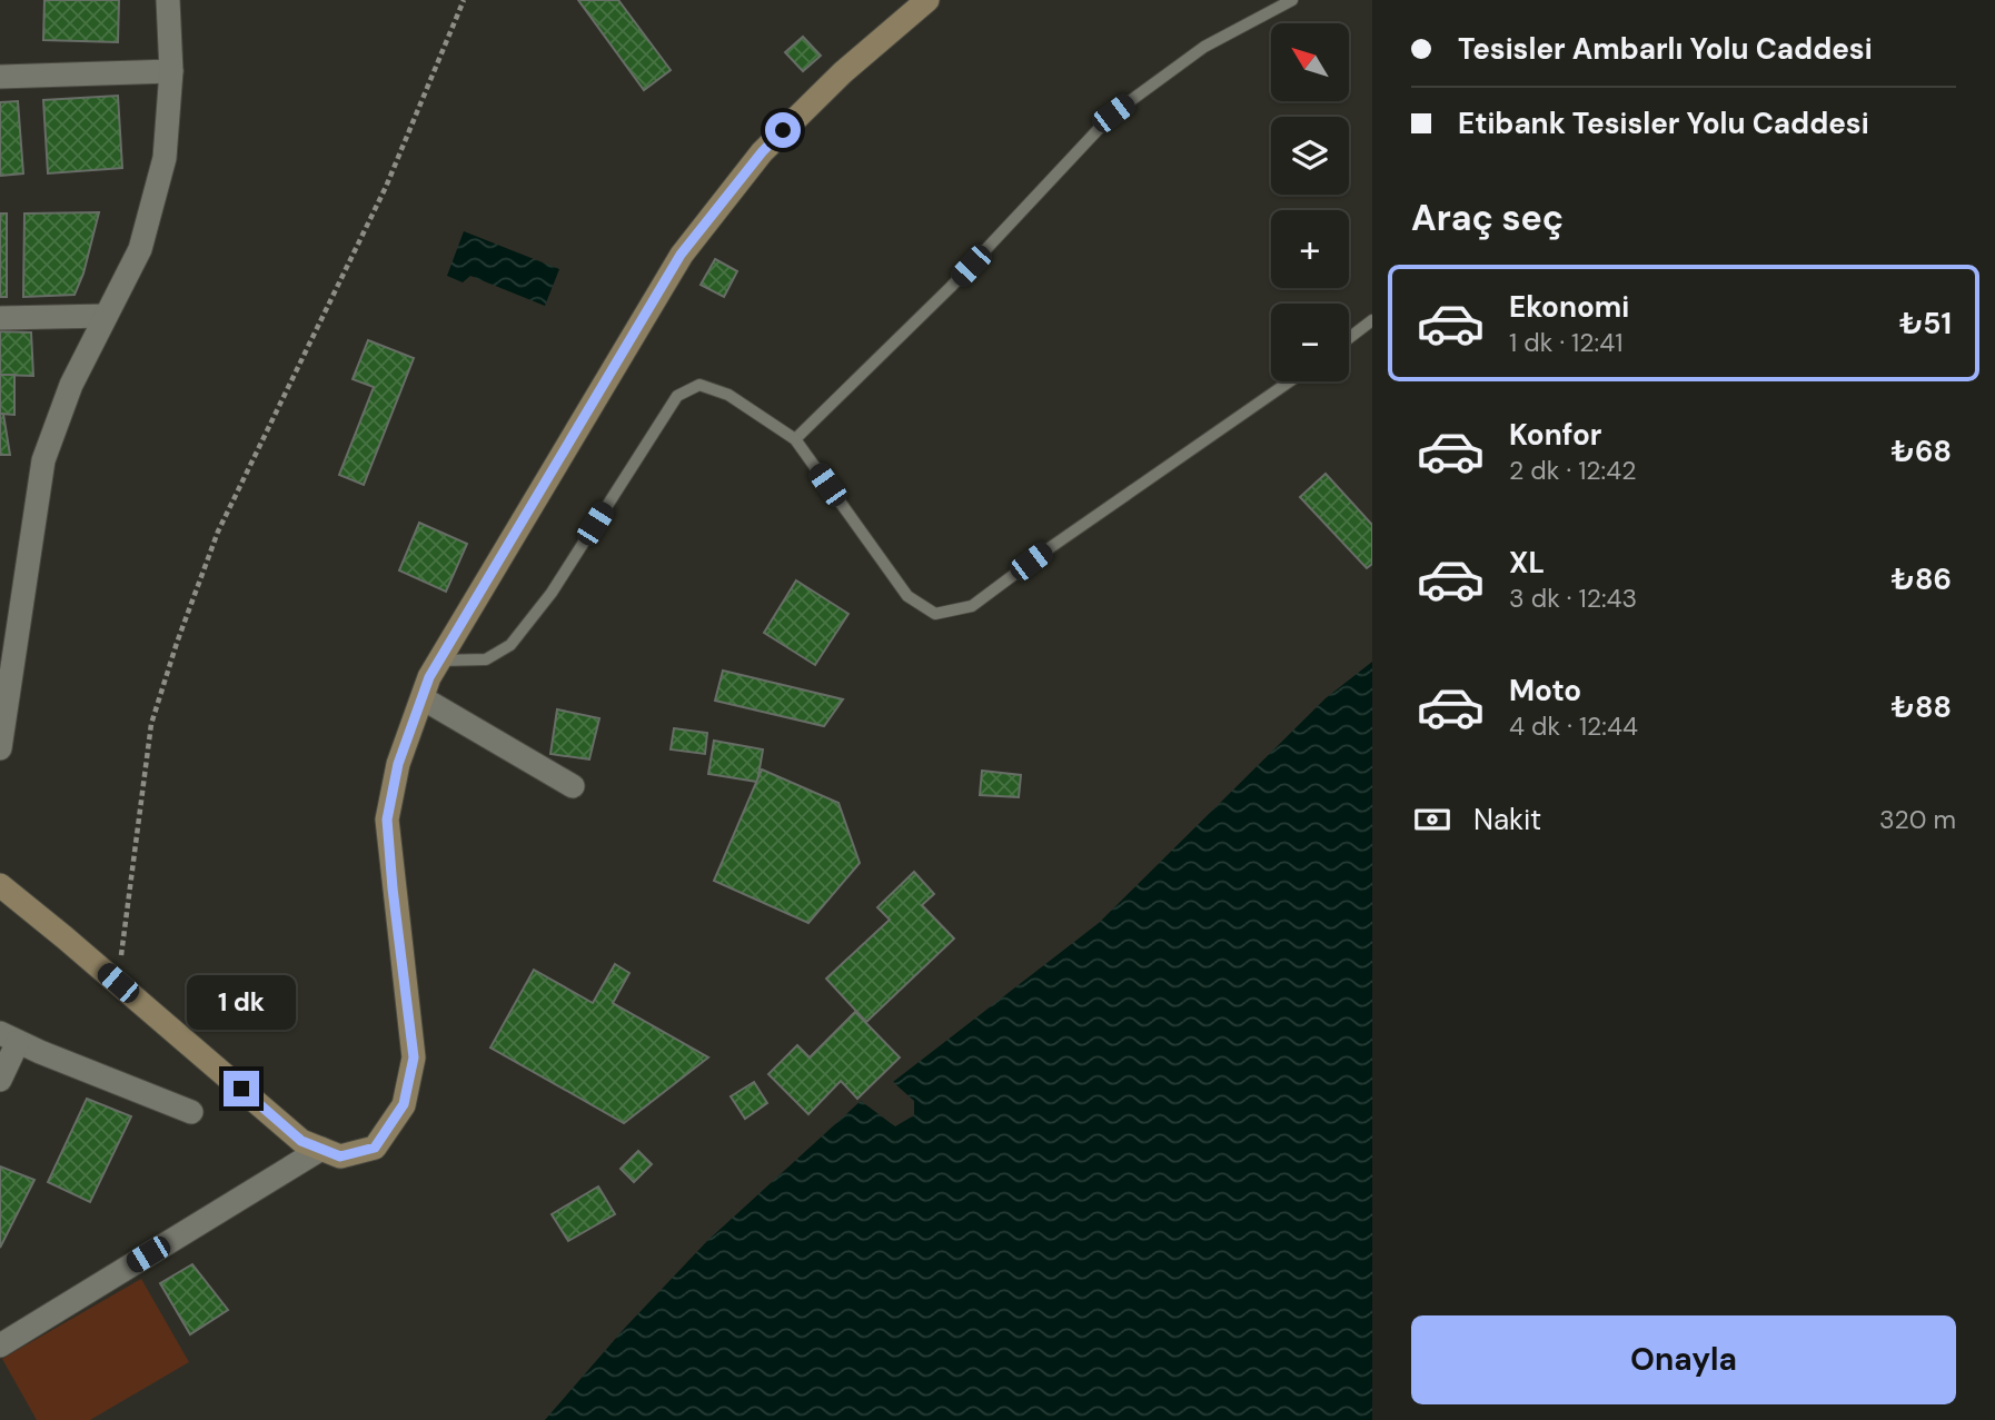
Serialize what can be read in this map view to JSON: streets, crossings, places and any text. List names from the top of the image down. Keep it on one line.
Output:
{"north":"top left","page":{"banner":["Tesisler Ambarlı Yolu Caddesi","Etibank Tesisler Yolu Caddesi"],"map_buttons":["+","−"],"heading":"Araç seç","list":[{"name":"Ekonomi","note":"1 dk · 12:41","value":"₺51"},{"name":"Konfor","note":"2 dk · 12:42","value":"₺68"},{"name":"XL","note":"3 dk · 12:43","value":"₺86"},{"name":"Moto","note":"4 dk · 12:44","value":"₺88"}],"pay":["Nakit","320 m"],"bubble":"1 dk","buttons":"Onayla"}}
